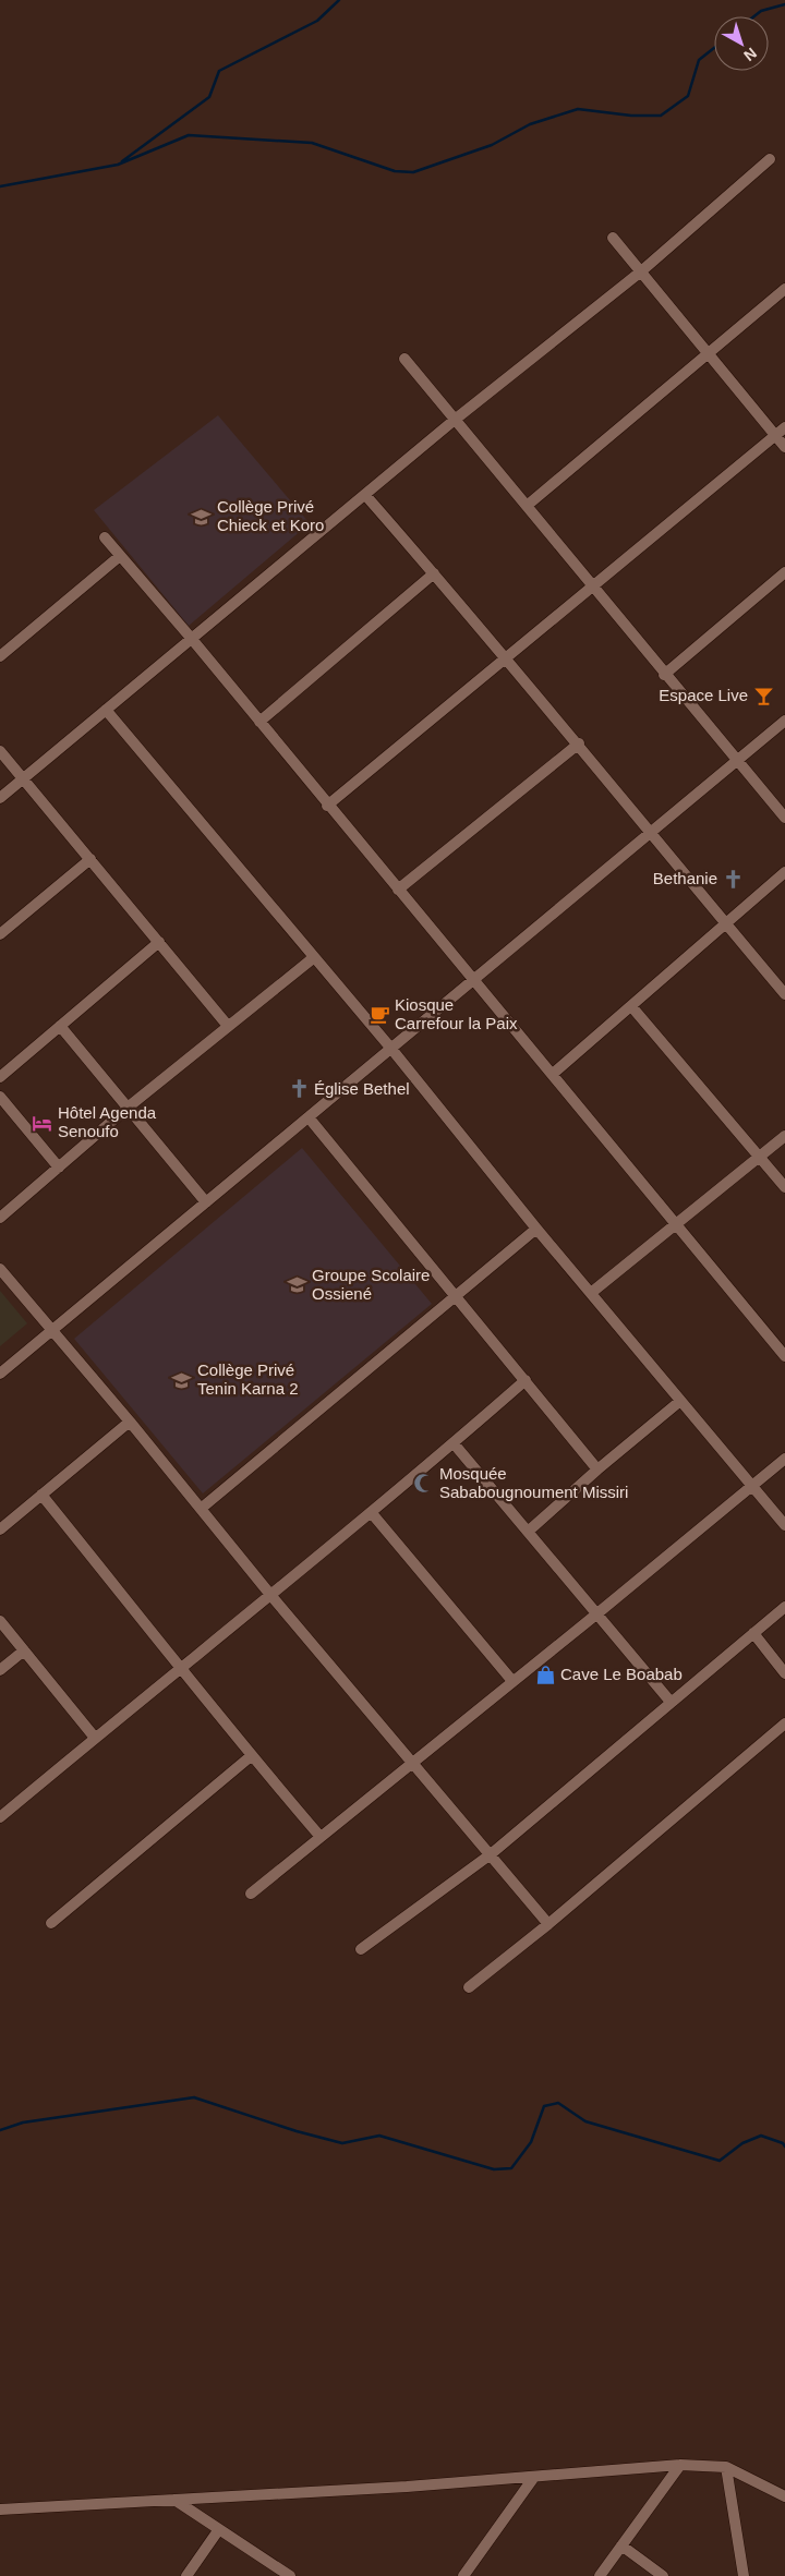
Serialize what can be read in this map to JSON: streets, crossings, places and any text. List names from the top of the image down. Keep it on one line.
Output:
{"places":{"school or university":["Collège Privé Chieck et Koro","Groupe Scolaire Ossiené","Collège Privé Tenin Karna 2"],"bar":["Espace Live"],"church":["Bethanie","Église Bethel"],"cafe":["Kiosque Carrefour la Paix"],"hotel":["Hôtel Agenda Senoufo"],"mosque":["Mosquée Sababougnoument Missiri"],"shop":["Cave Le Boabab"]},"north":"bottom right"}
